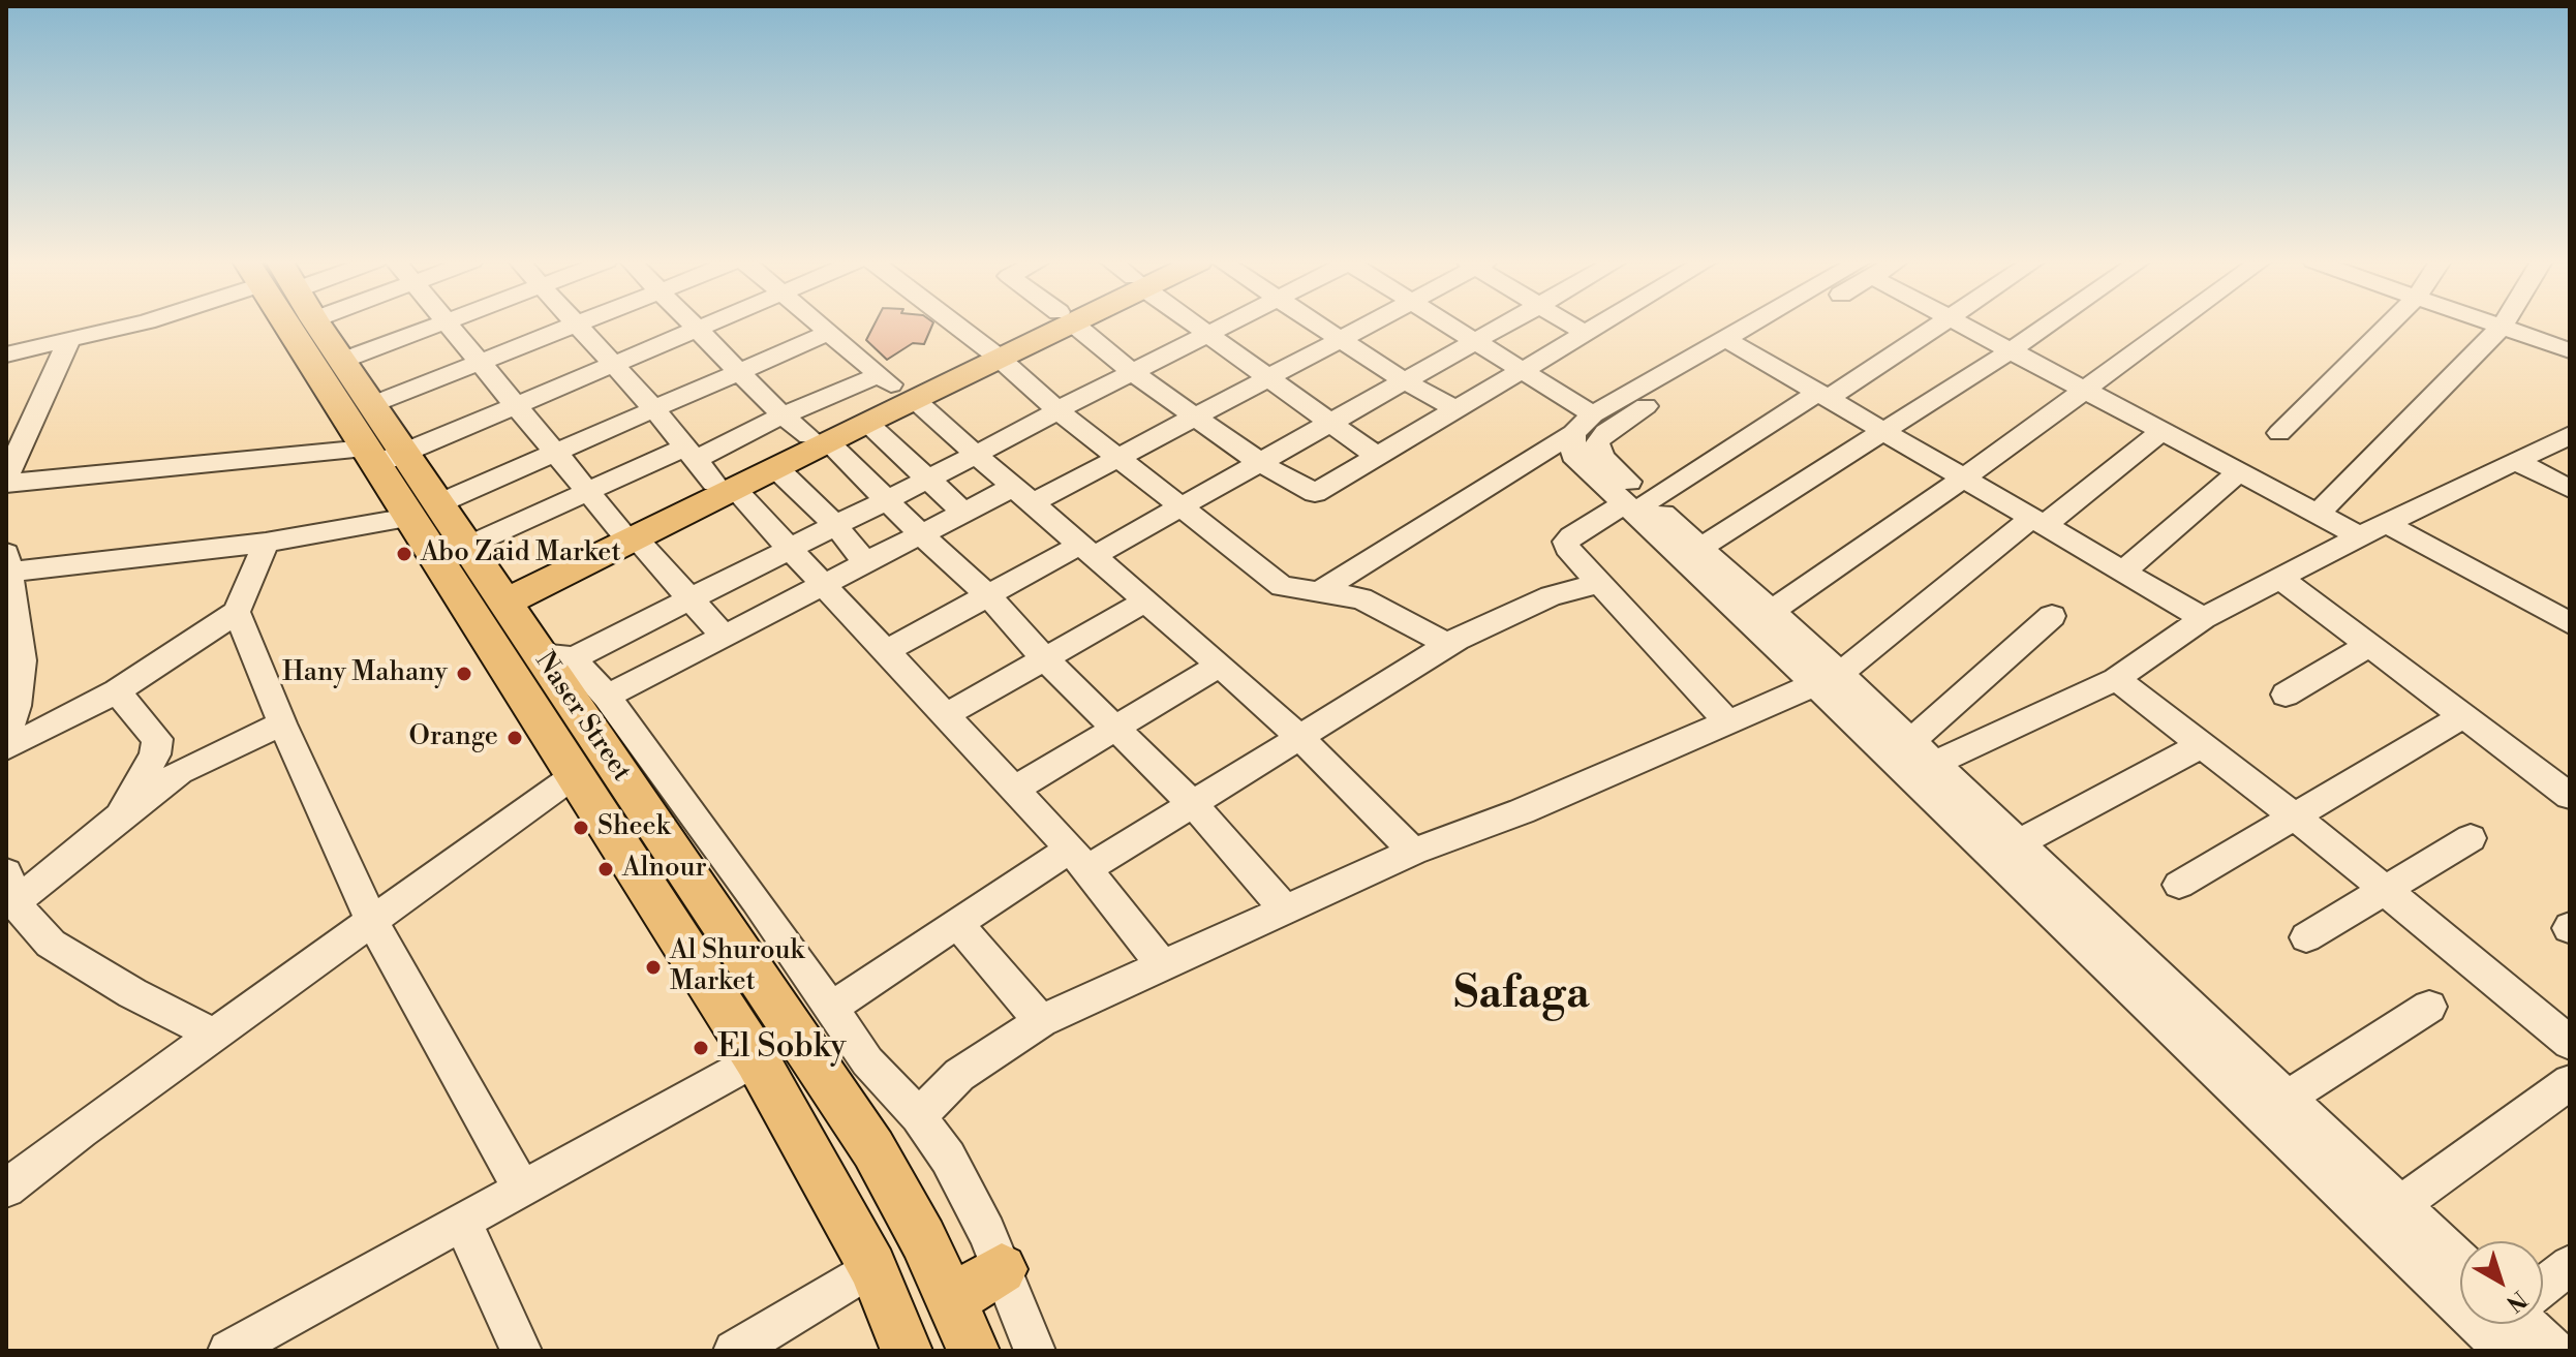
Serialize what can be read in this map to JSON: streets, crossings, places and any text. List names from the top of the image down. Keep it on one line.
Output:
{"streets":{"main road":["Naser Street"]},"districts":["Safaga"],"places":["Abo Zaid Market","Hany Mahany","Orange","Sheek","Alnour","Al Shurouk Market","El Sobky"],"north":"bottom right"}
